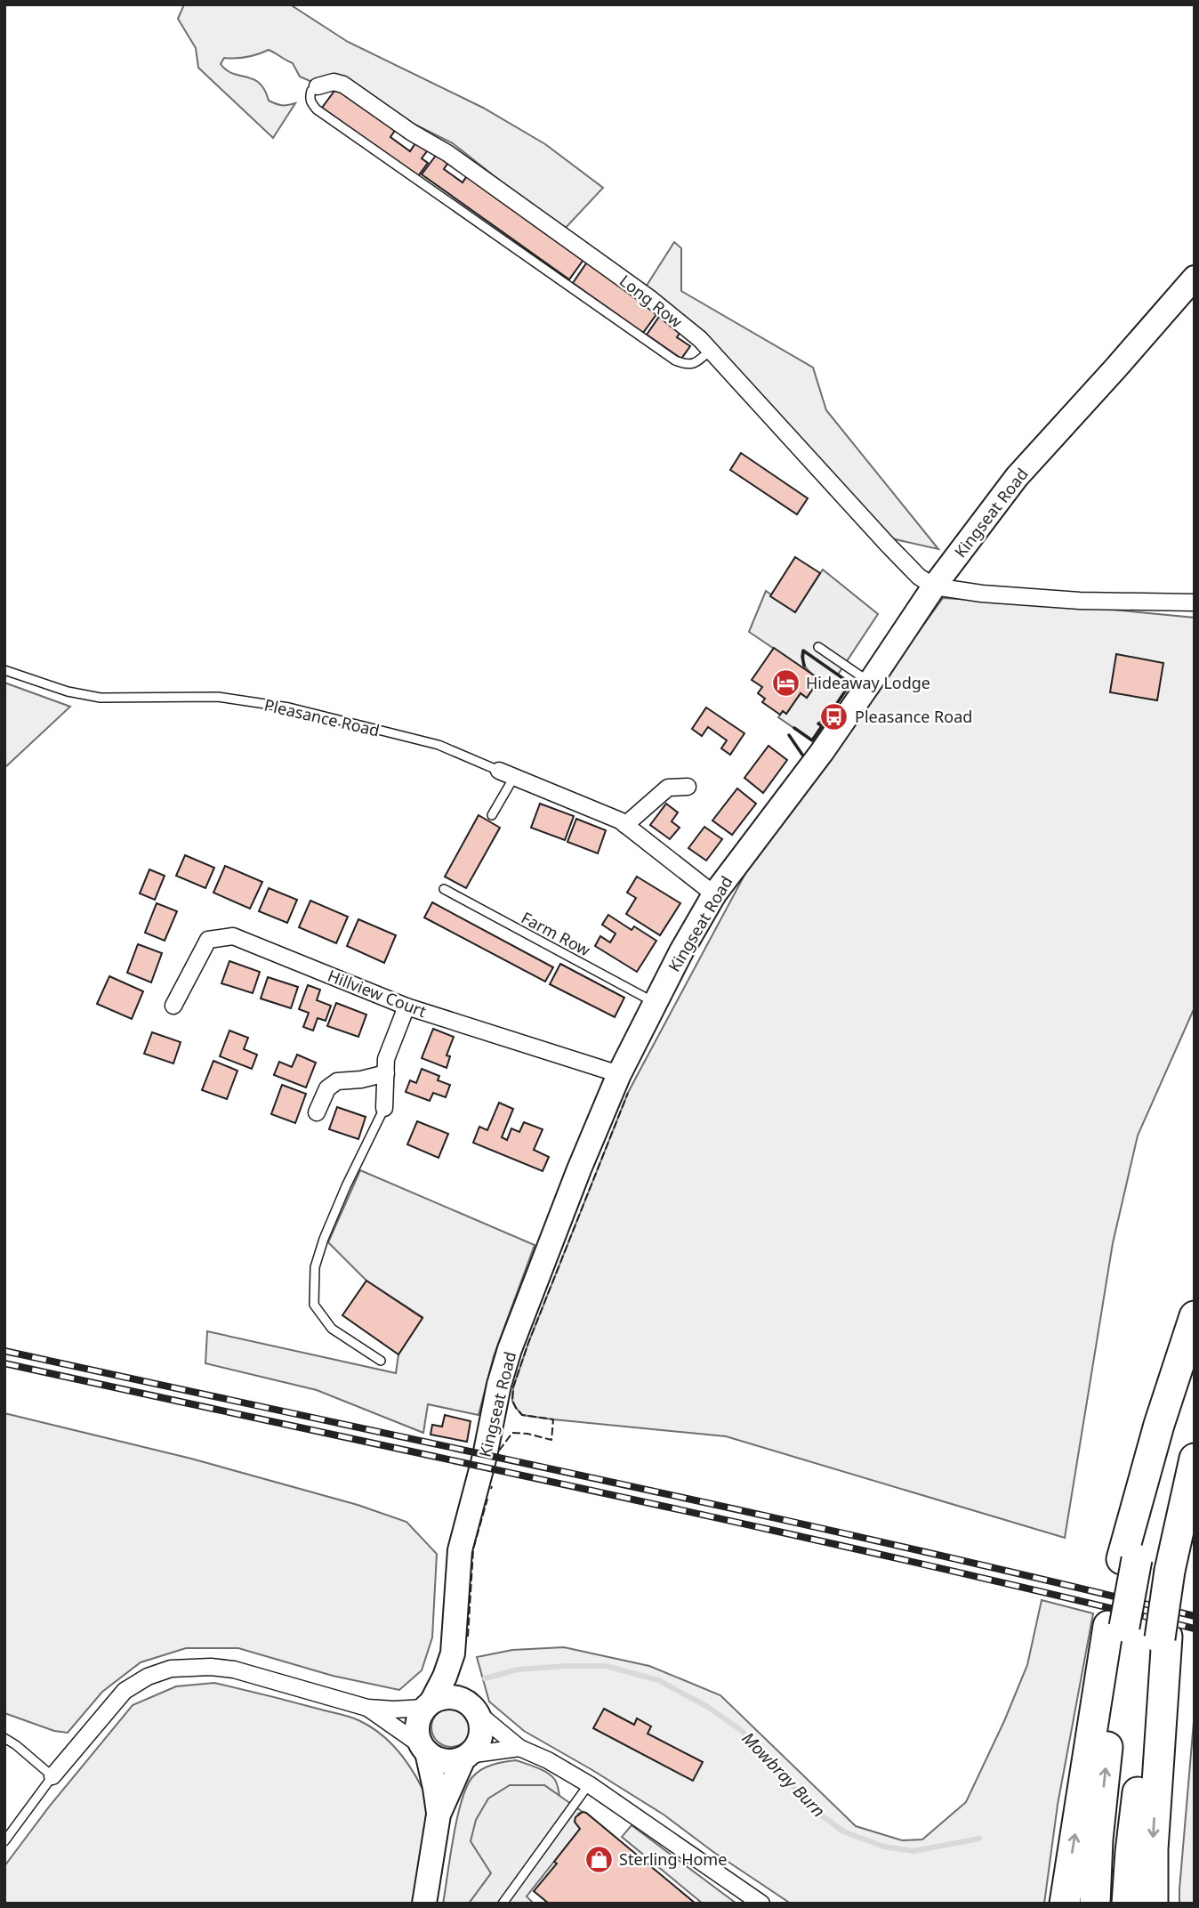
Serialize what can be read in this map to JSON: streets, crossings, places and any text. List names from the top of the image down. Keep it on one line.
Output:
{"streets":{"street":["Long Row","Kingseat Road","Pleasance Road","Hillview Court"],"lane":["Farm Row"]},"crossings":[["Long Row","Kingseat Road"],["Kingseat Road","Pleasance Road"],["Kingseat Road","Farm Row"],["Kingseat Road","Hillview Court"]],"water":["Mowbray Burn"],"places":{"hotel":["Hideaway Lodge"],"bus stop":["Pleasance Road"],"shop":["Sterling Home"]}}
